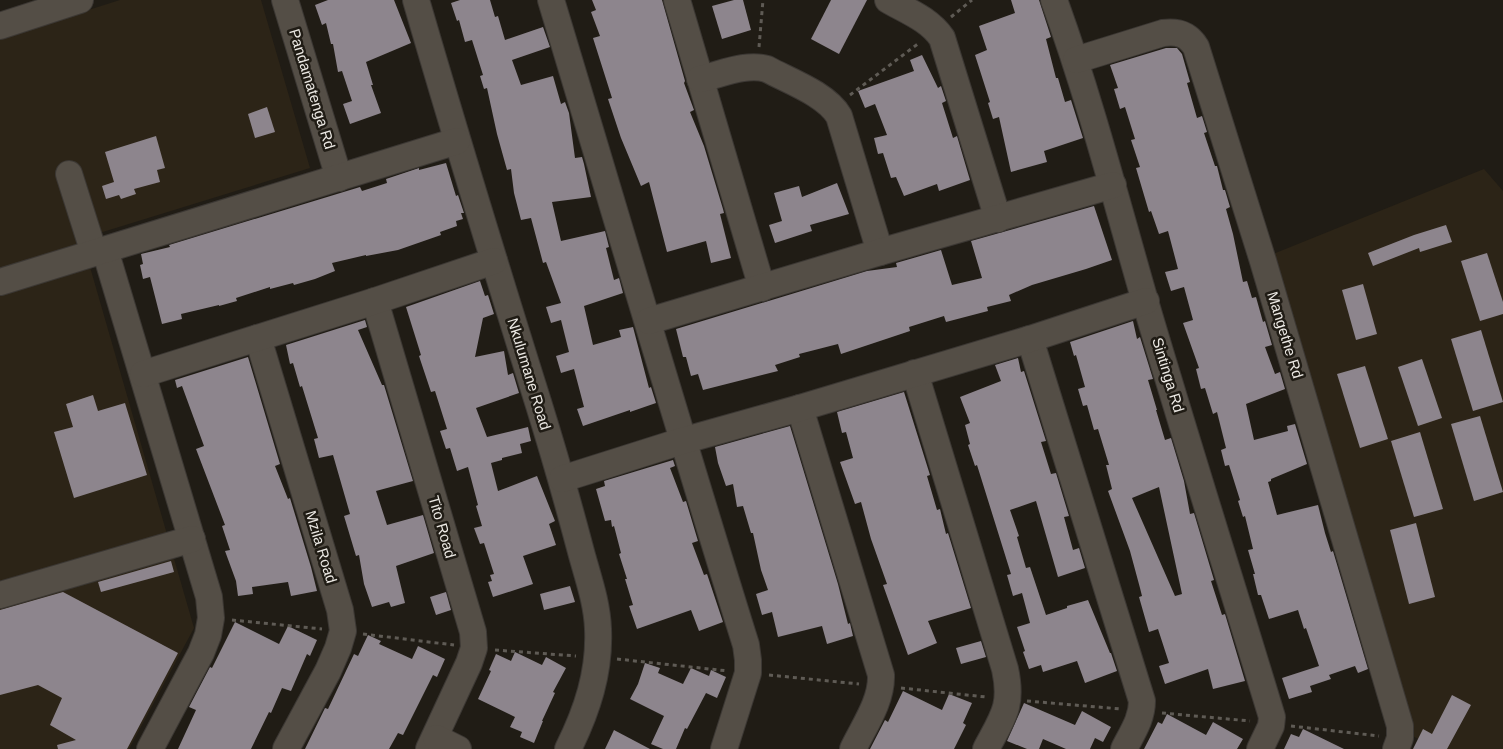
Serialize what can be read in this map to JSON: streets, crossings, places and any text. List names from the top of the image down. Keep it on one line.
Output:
{"streets":{"street":["Pandamatenga Rd","Mangethe Rd","Nkulumane Road","Sintinga Rd","Tito Road","Mzila Road"]},"crossings":[["Mangethe Rd","Sintinga Rd"]]}
